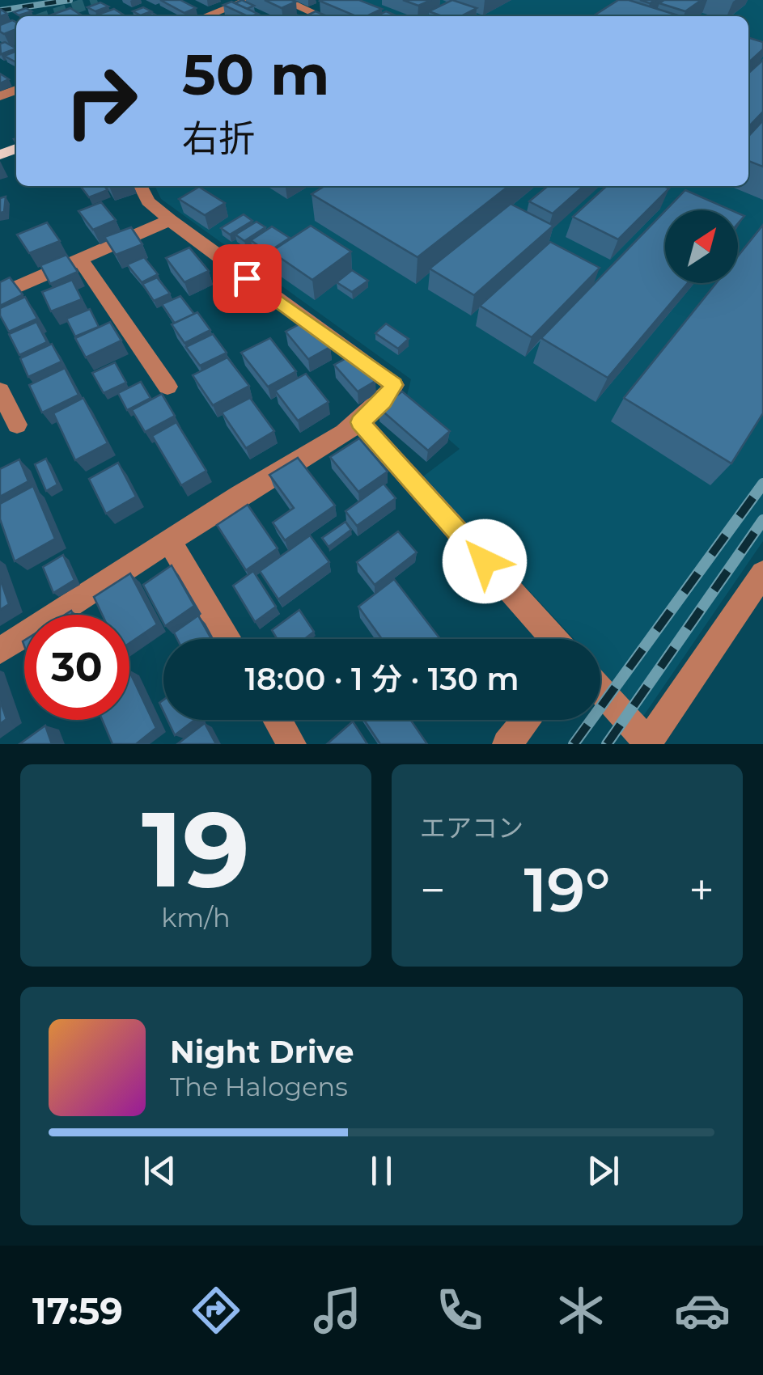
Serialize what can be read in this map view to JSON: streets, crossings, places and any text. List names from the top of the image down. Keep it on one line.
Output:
{"north":"top right","page":{"turn":["50 m","右折"],"limit":"30","trip":"18:00 · 1 分 · 130 m","tile":[["19","km/h"],"エアコン"],"heat":["−","19°","+"],"song":["Night Drive","The Halogens"],"tabs":"17:59"}}
